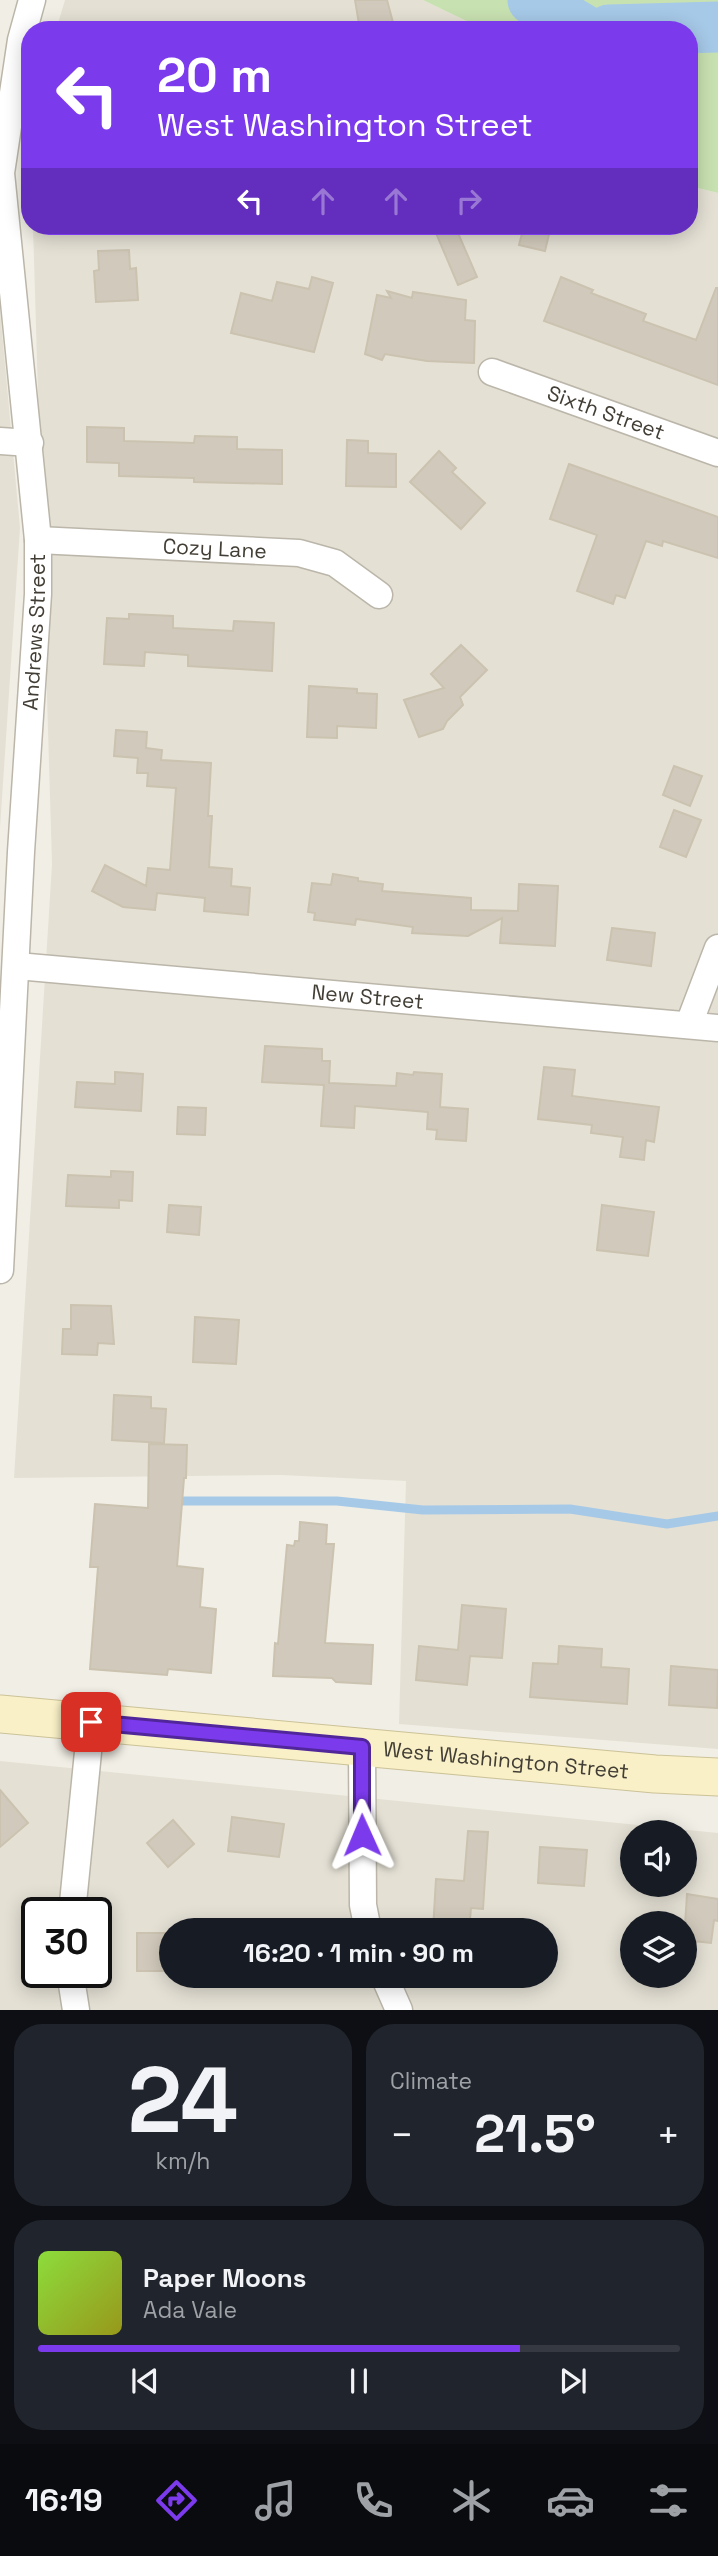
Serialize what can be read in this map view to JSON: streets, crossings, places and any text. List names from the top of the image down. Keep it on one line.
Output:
{"streets":{"main road":["West Washington Street"],"street":["Sixth Street","Cozy Lane","Andrews Street","New Street"]},"crossings":[["Cozy Lane","Andrews Street"],["Andrews Street","New Street"]],"page":{"turn":["20 m","West Washington Street"],"limit":"30","trip":"16:20 · 1 min · 90 m","tile":[["24","km/h"],"Climate"],"heat":["−","21.5°","+"],"song":["Paper Moons","Ada Vale"],"tabs":"16:19"}}
